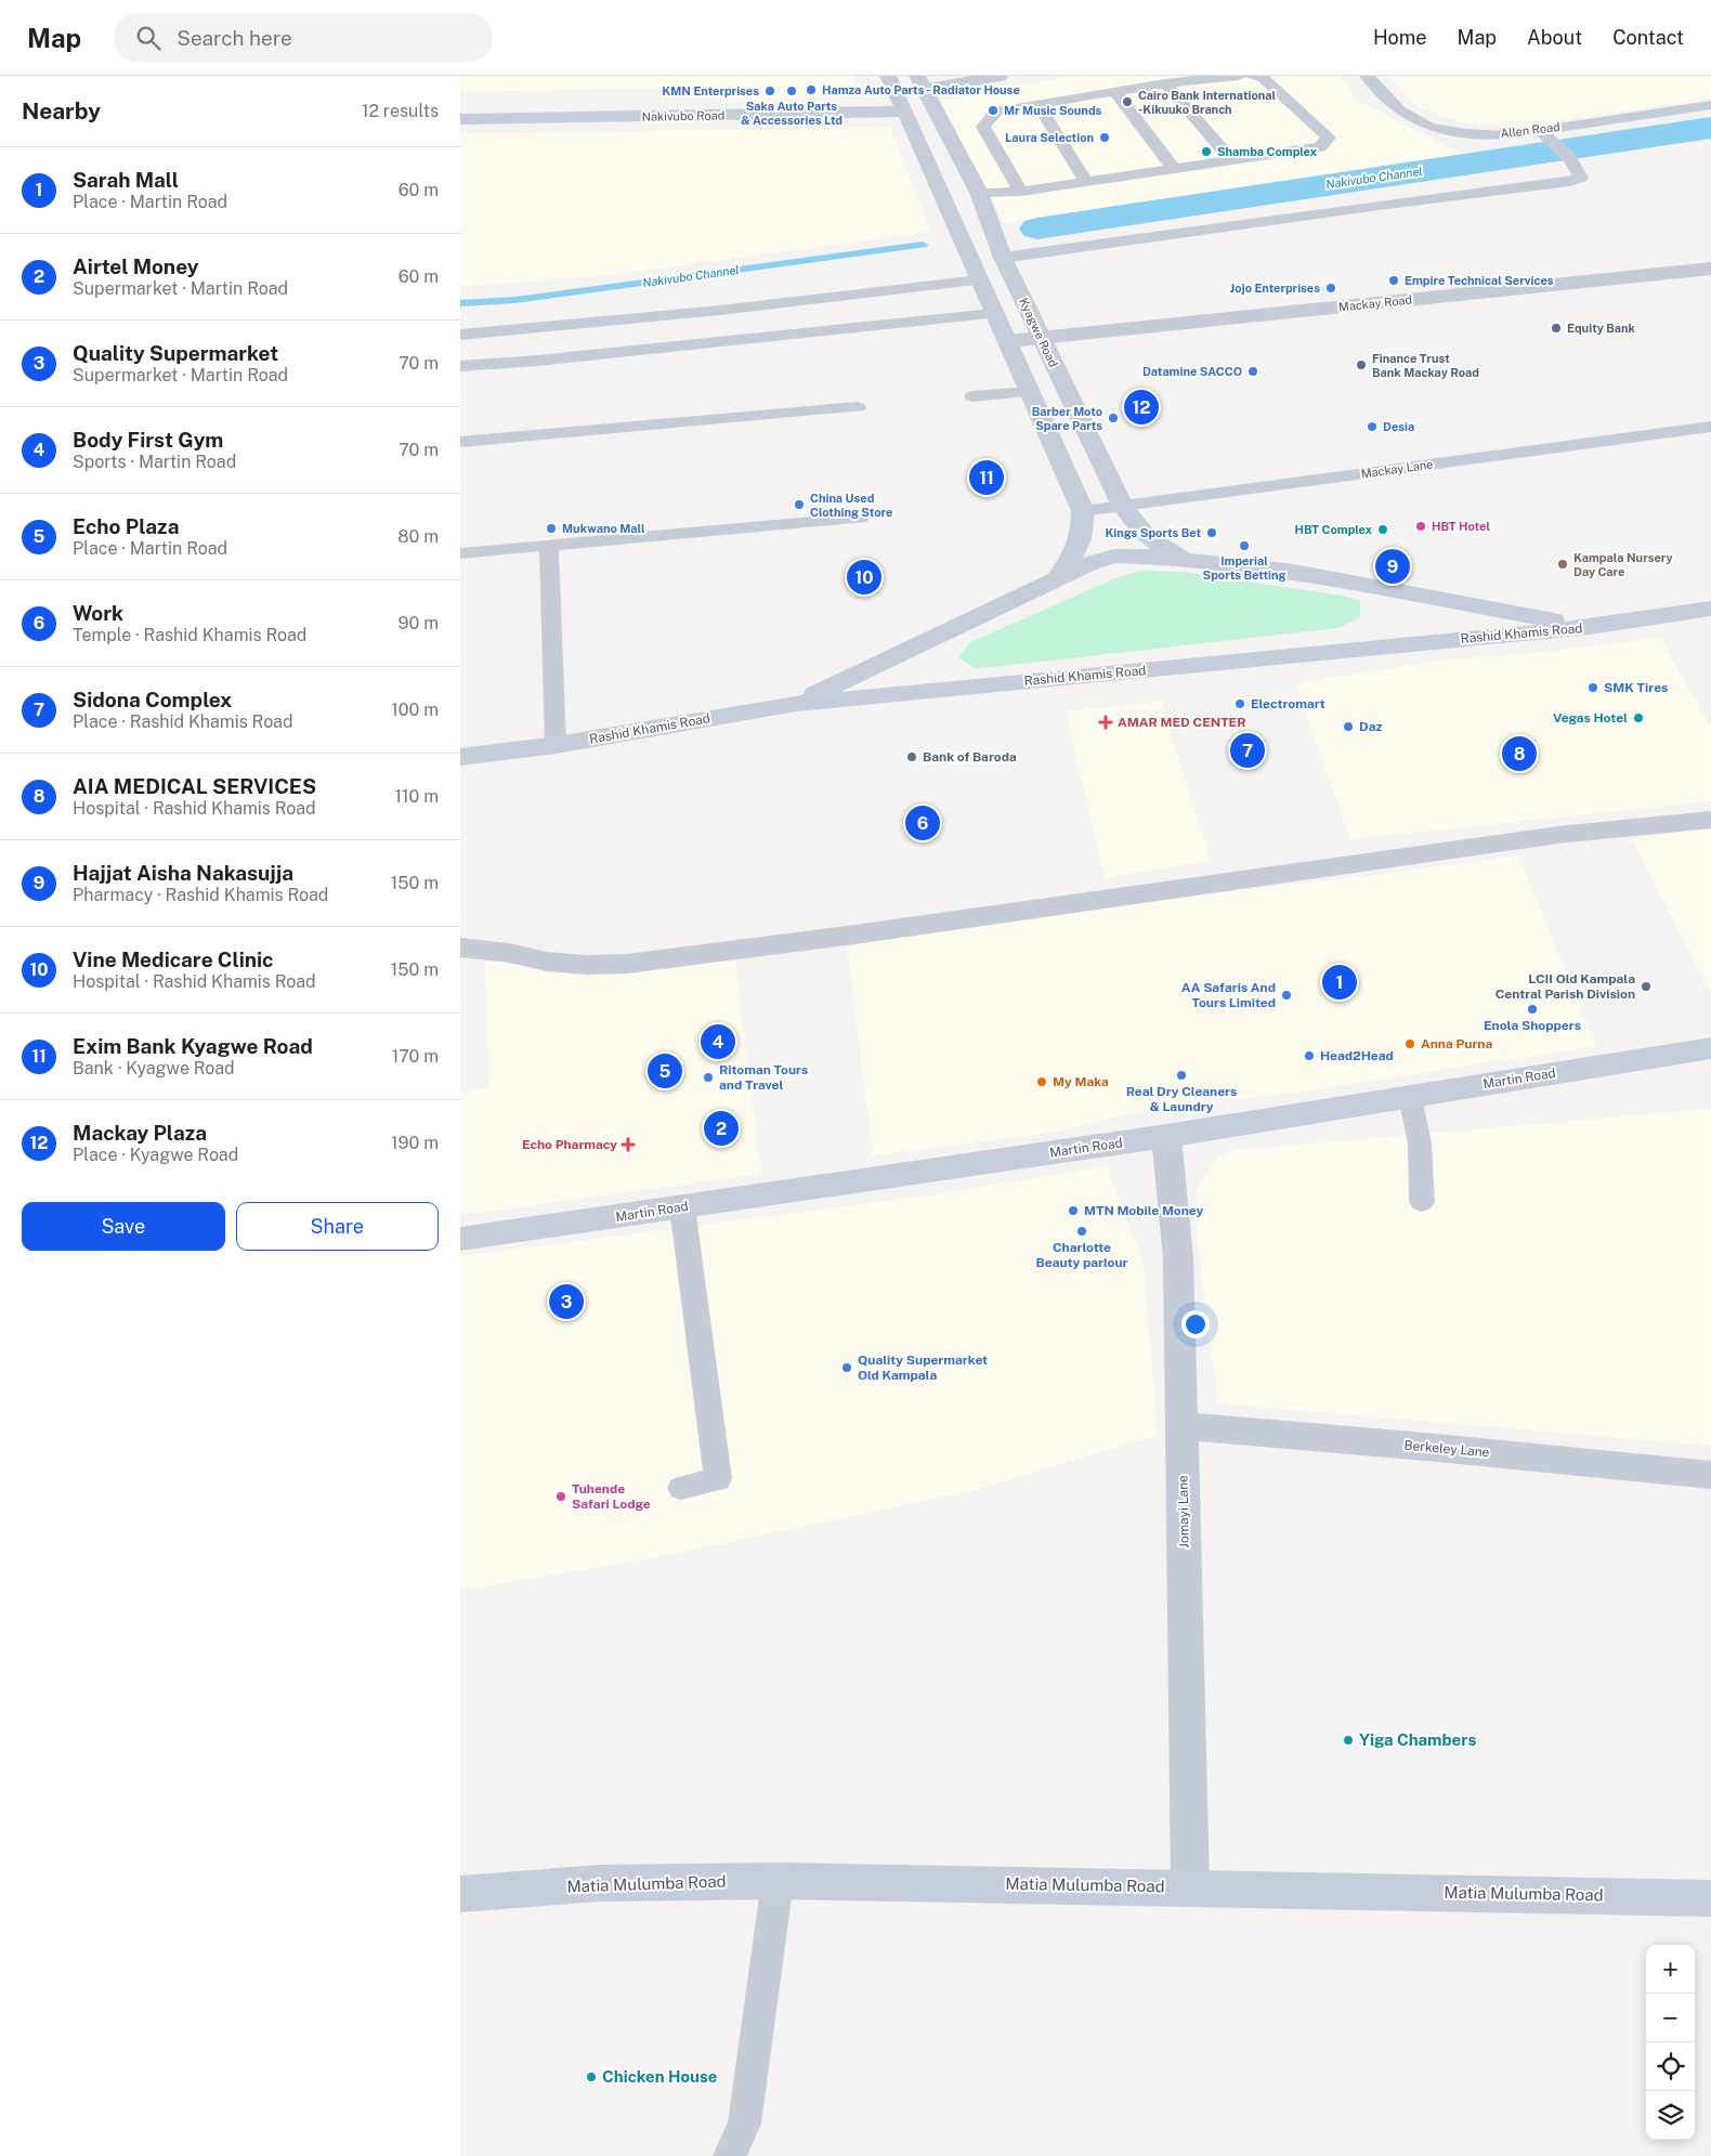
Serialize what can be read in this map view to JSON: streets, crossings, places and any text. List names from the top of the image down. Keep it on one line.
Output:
{"streets":{"street":["Nakivubo Road","Mackay Road","Kyagwe Road","Rashid Khamis Road","Martin Road","Berkeley Lane","Jomayi Lane","Matia Mulumba Road"],"lane":["Allen Road","Mackay Lane"]},"crossings":[["Mackay Road","Kyagwe Road"],["Kyagwe Road","Mackay Lane"],["Martin Road","Jomayi Lane"],["Berkeley Lane","Jomayi Lane"],["Jomayi Lane","Matia Mulumba Road"]],"water":["Nakivubo Channel"],"places":{"other":["Hamza Auto Parts - Radiator House","KMN Enterprises","Saka Auto Parts & Accessories Ltd","Cairo Bank International -Kikuuko Branch","Mr Music Sounds","Laura Selection","Shamba Complex","Empire Technical Services","Jojo Enterprises","Equity Bank","Finance Trust Bank Mackay Road","Datamine SACCO","Barber Moto Spare Parts","Desia","China Used Clothing Store","HBT Hotel","Mukwano Mall","HBT Complex","Kings Sports Bet","Imperial Sports Betting","Kampala Nursery Day Care","SMK Tires","Electromart","Vegas Hotel","Daz","Bank of Baroda","LCII Old Kampala Central Parish Division","AA Safaris And Tours Limited","Enola Shoppers","Anna Purna","Head2Head","Real Dry Cleaners & Laundry","Ritoman Tours and Travel","My Maka","MTN Mobile Money","Charlotte Beauty parlour","Quality Supermarket Old Kampala","Tuhende Safari Lodge","Yiga Chambers","Chicken House"],"health":["AMAR MED CENTER","Echo Pharmacy"]},"page":{"header":"Map","search":"Search here","nav":["Home","Map","About","Contact"],"heading":["Nearby","12 results"],"list":[{"mark":"1","name":"Sarah Mall","note":"Place · Martin Road","value":"60 m"},{"mark":"2","name":"Airtel Money","note":"Supermarket · Martin Road","value":"60 m"},{"mark":"3","name":"Quality Supermarket","note":"Supermarket · Martin Road","value":"70 m"},{"mark":"4","name":"Body First Gym","note":"Sports · Martin Road","value":"70 m"},{"mark":"5","name":"Echo Plaza","note":"Place · Martin Road","value":"80 m"},{"mark":"6","name":"Work","note":"Temple · Rashid Khamis Road","value":"90 m"},{"mark":"7","name":"Sidona Complex","note":"Place · Rashid Khamis Road","value":"100 m"},{"mark":"8","name":"AIA MEDICAL SERVICES","note":"Hospital · Rashid Khamis Road","value":"110 m"},{"mark":"9","name":"Hajjat Aisha Nakasujja","note":"Pharmacy · Rashid Khamis Road","value":"150 m"},{"mark":"10","name":"Vine Medicare Clinic","note":"Hospital · Rashid Khamis Road","value":"150 m"},{"mark":"11","name":"Exim Bank Kyagwe Road","note":"Bank · Kyagwe Road","value":"170 m"},{"mark":"12","name":"Mackay Plaza","note":"Place · Kyagwe Road","value":"190 m"}],"pins":["12","11","9","10","7","8","6","1","4","5","2","3"],"buttons":["Save","Share"],"map_buttons":["+","−"]}}
